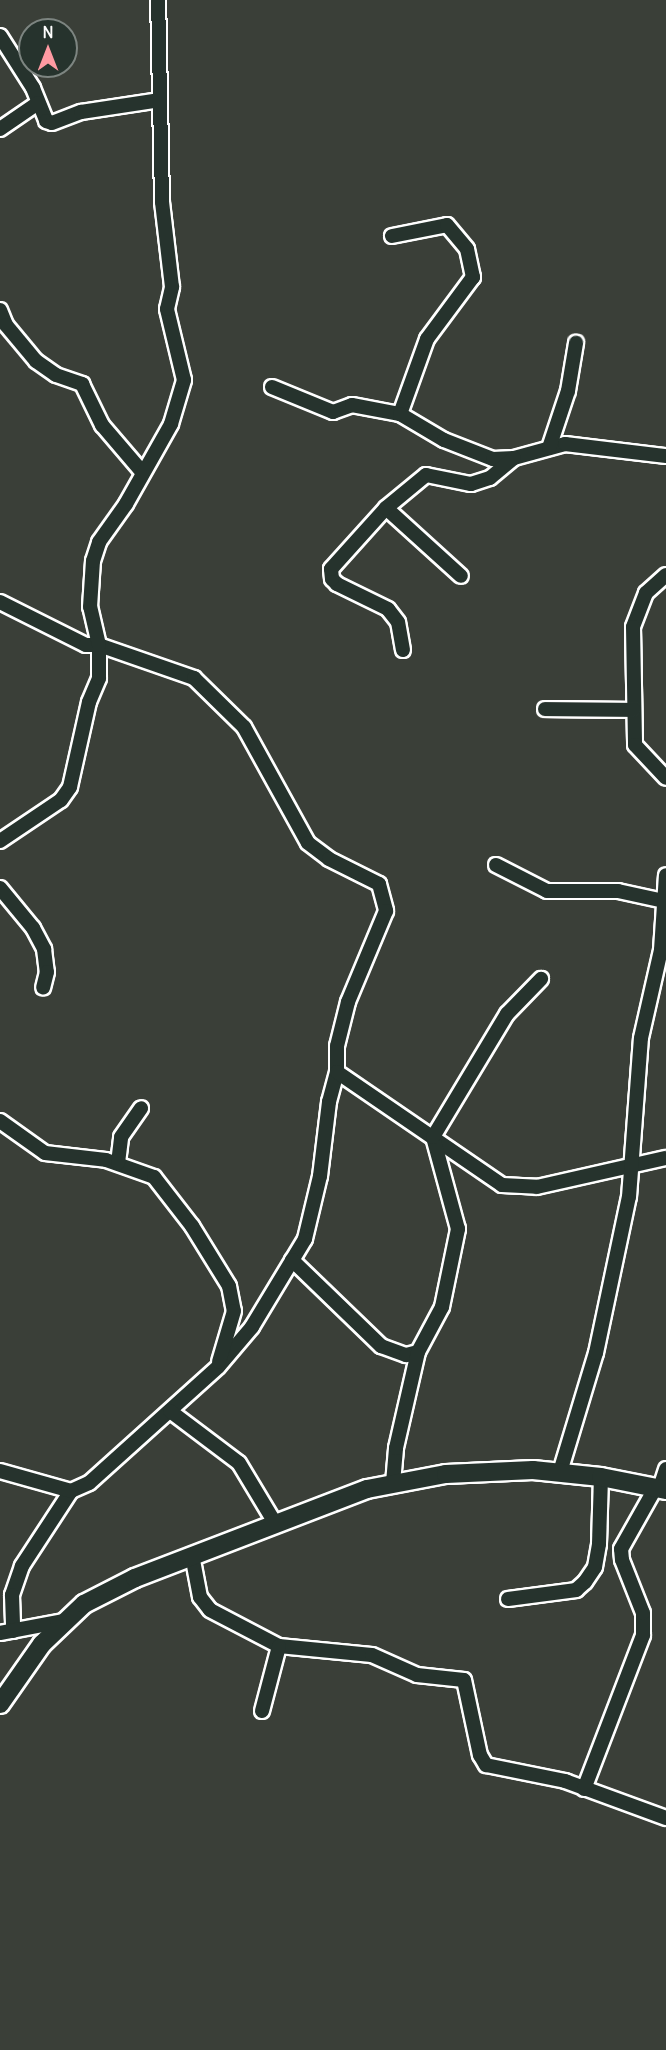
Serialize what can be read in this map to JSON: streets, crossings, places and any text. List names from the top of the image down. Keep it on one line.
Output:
{"north":"top"}
